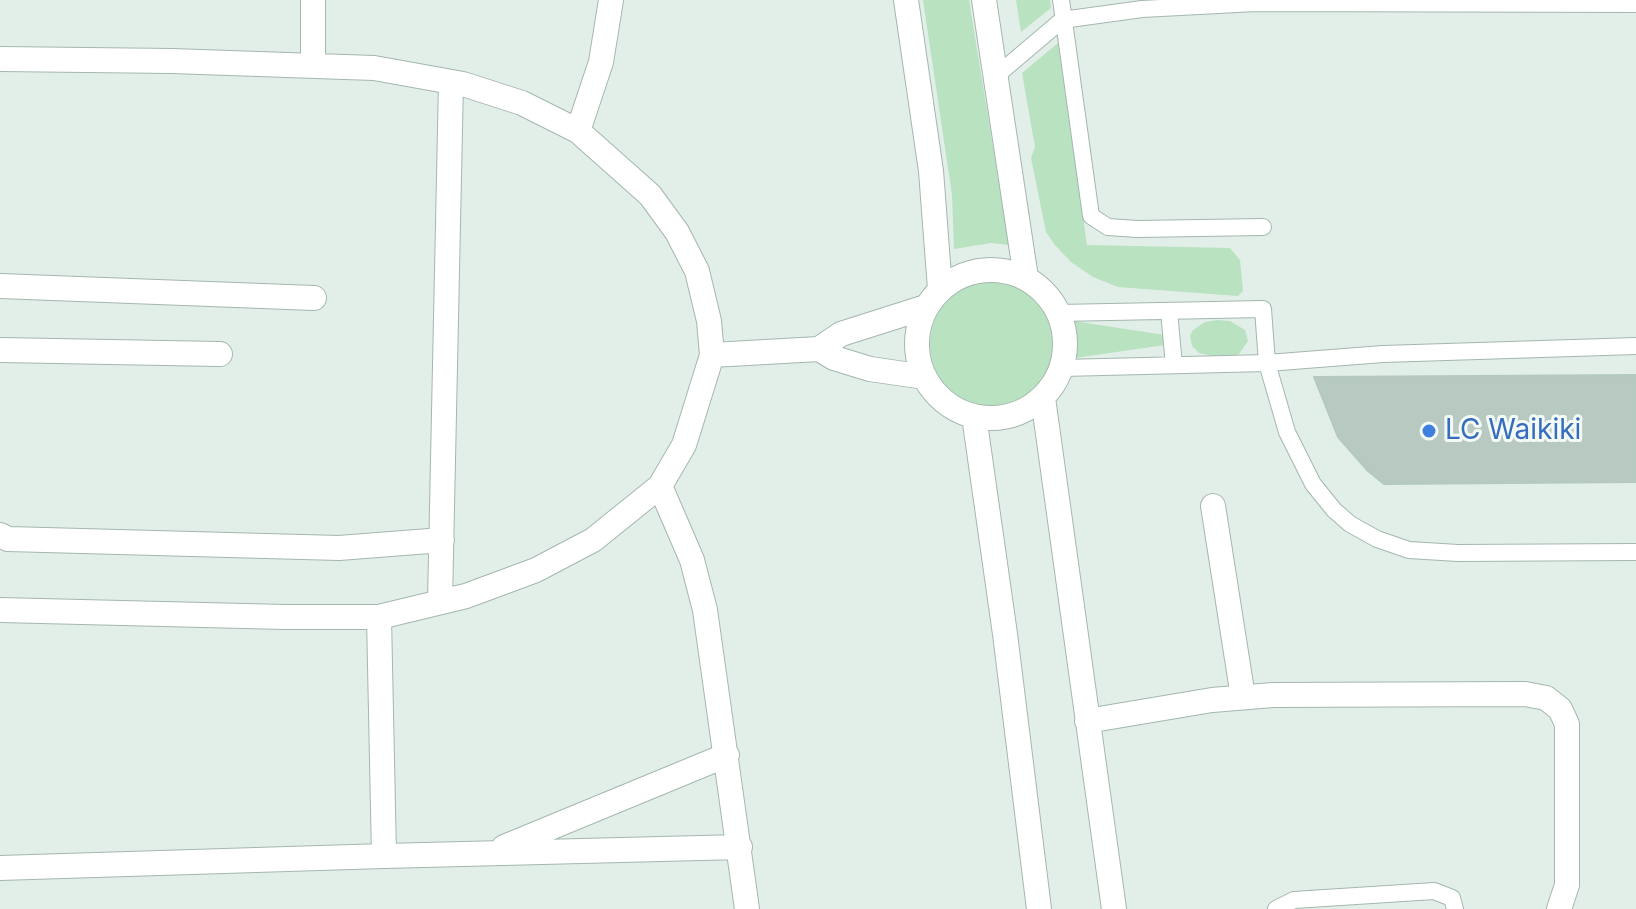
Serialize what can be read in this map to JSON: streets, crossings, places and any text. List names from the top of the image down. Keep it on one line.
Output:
{"places":["LC Waikiki"]}
